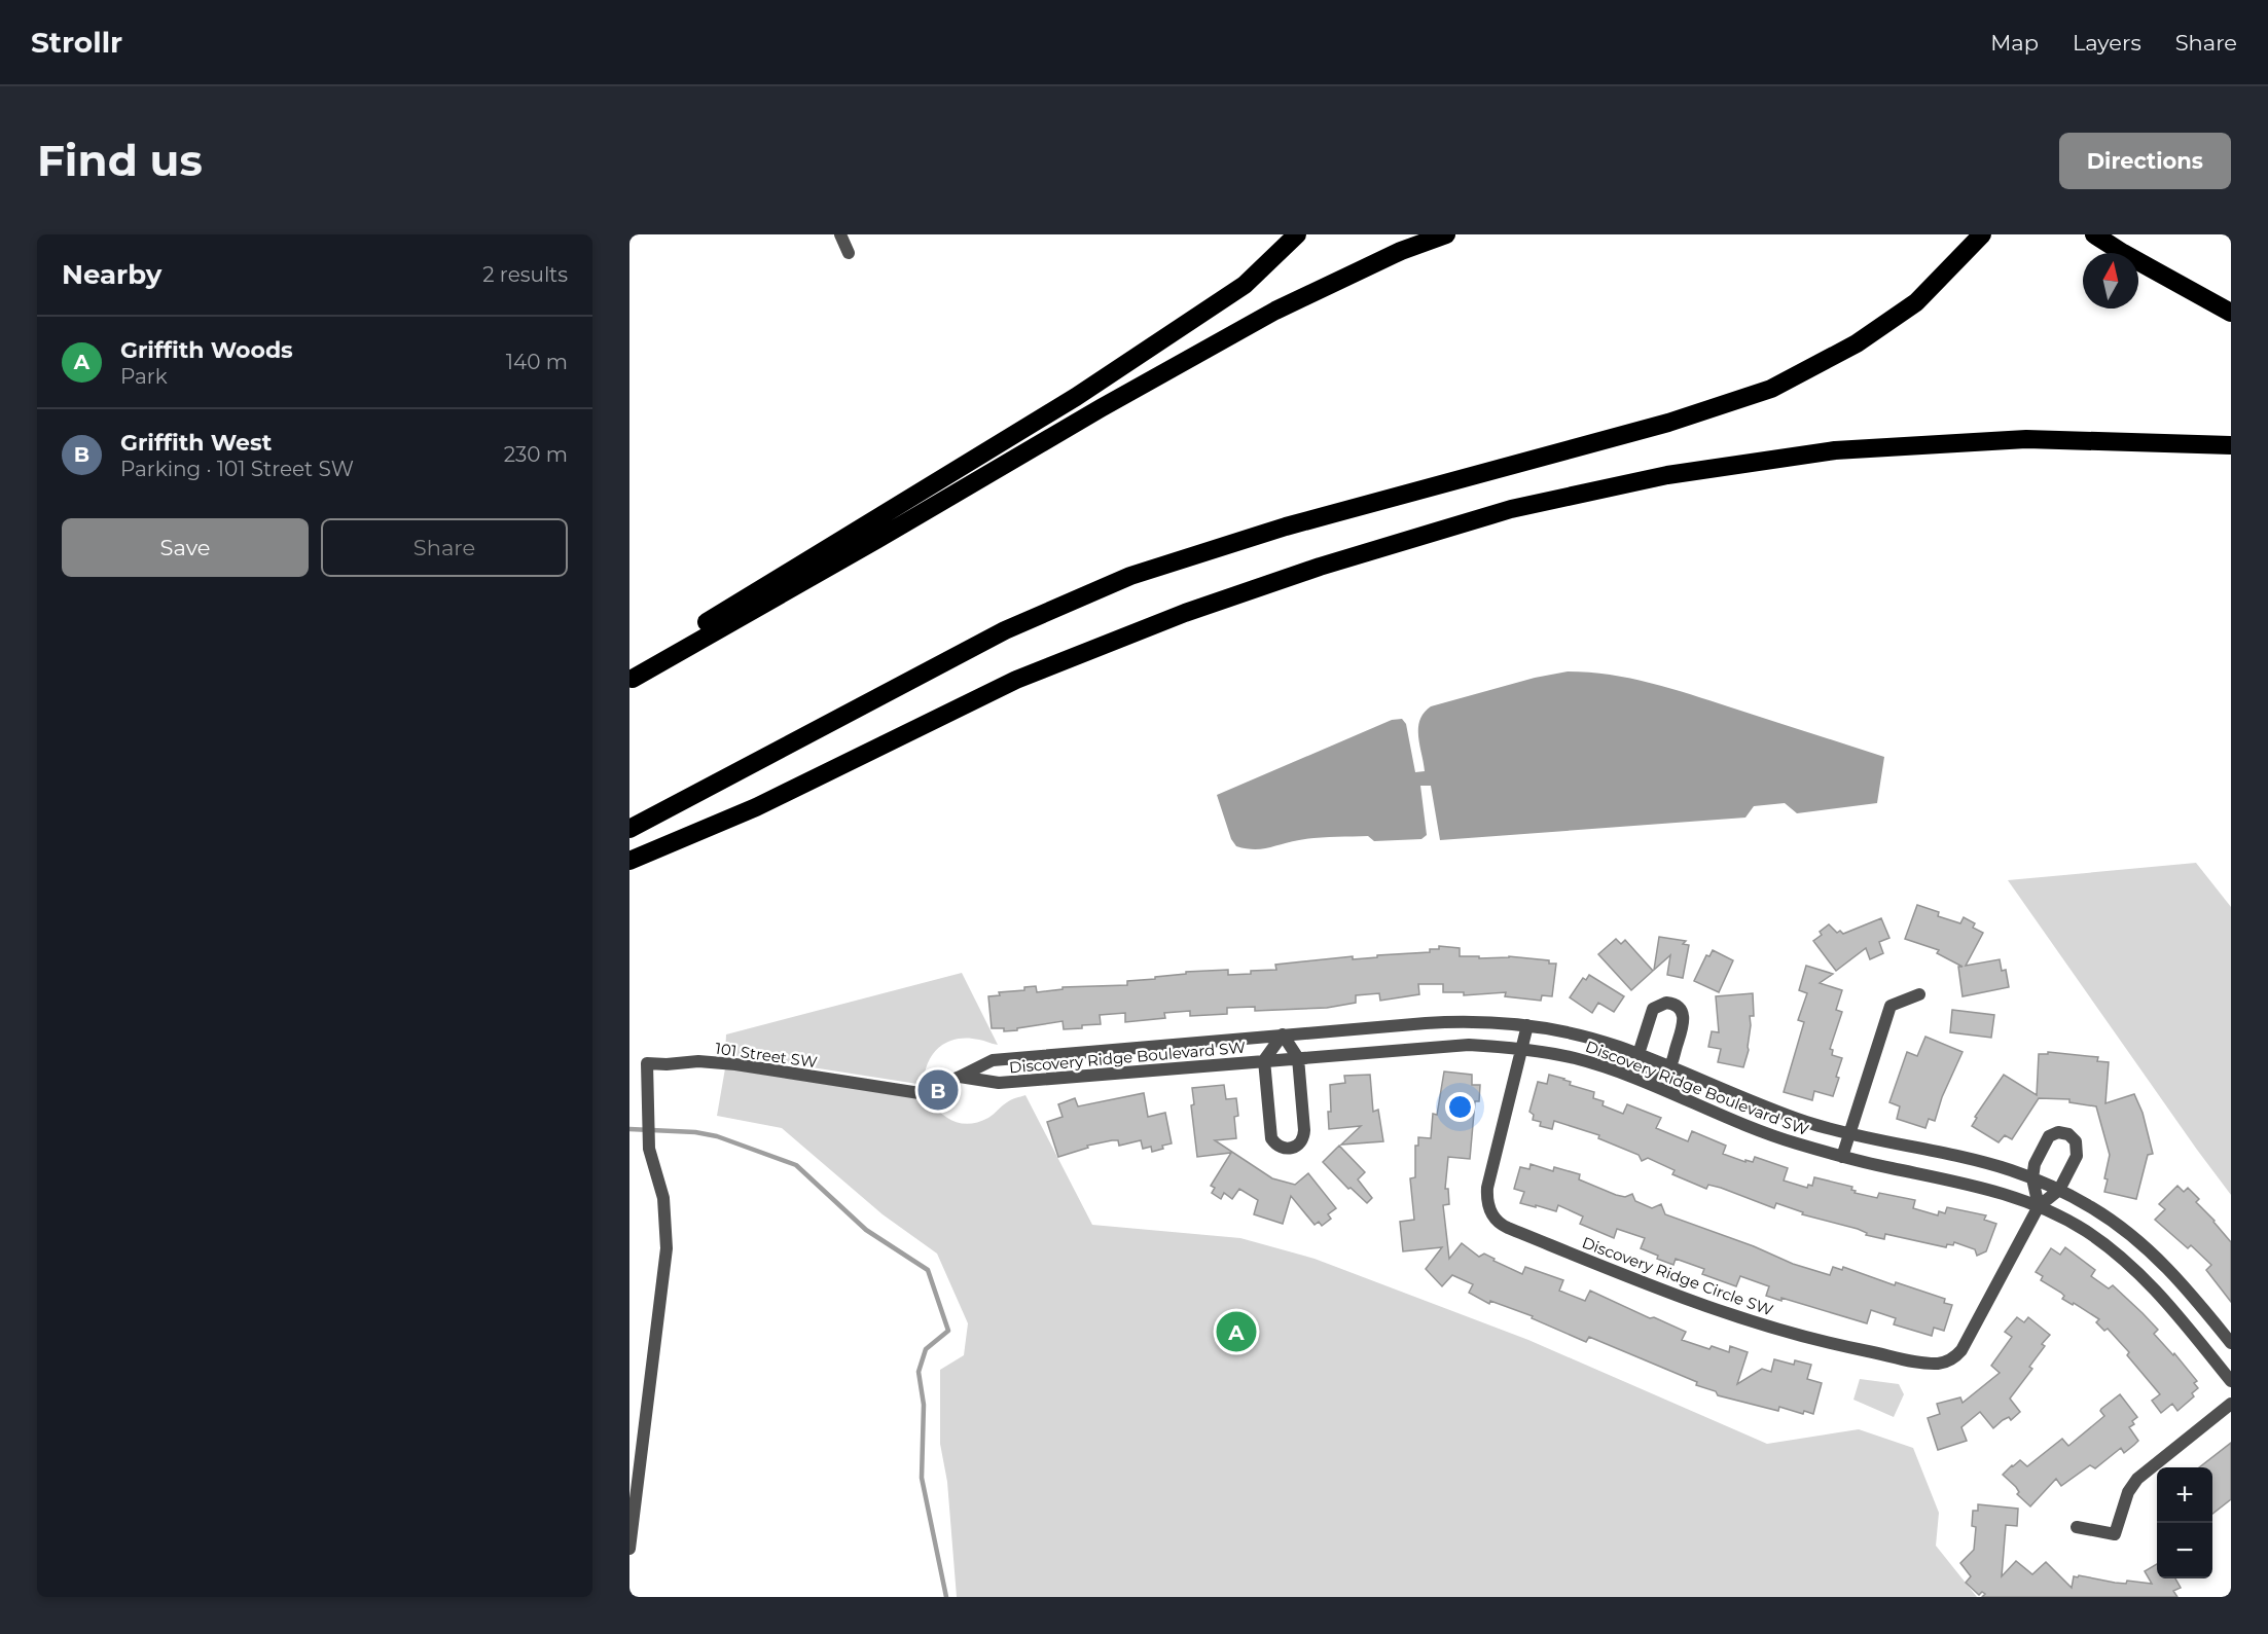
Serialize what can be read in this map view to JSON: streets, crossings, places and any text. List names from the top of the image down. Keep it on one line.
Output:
{"streets":{"street":["101 Street SW","Discovery Ridge Boulevard SW","Discovery Ridge Circle SW"]},"crossings":[["101 Street SW","Discovery Ridge Boulevard SW"],["Discovery Ridge Boulevard SW","Discovery Ridge Circle SW"]],"north":"top","page":{"header":"Strollr","nav":["Map","Layers","Share"],"buttons":["Directions",["Save","Share"]],"title":"Find us","heading":["Nearby","2 results"],"list":[{"mark":"A","name":"Griffith Woods","note":"Park","value":"140 m"},{"mark":"B","name":"Griffith West","note":"Parking · 101 Street SW","value":"230 m"}],"pins":["B","A"],"map_buttons":["+","−"]}}
